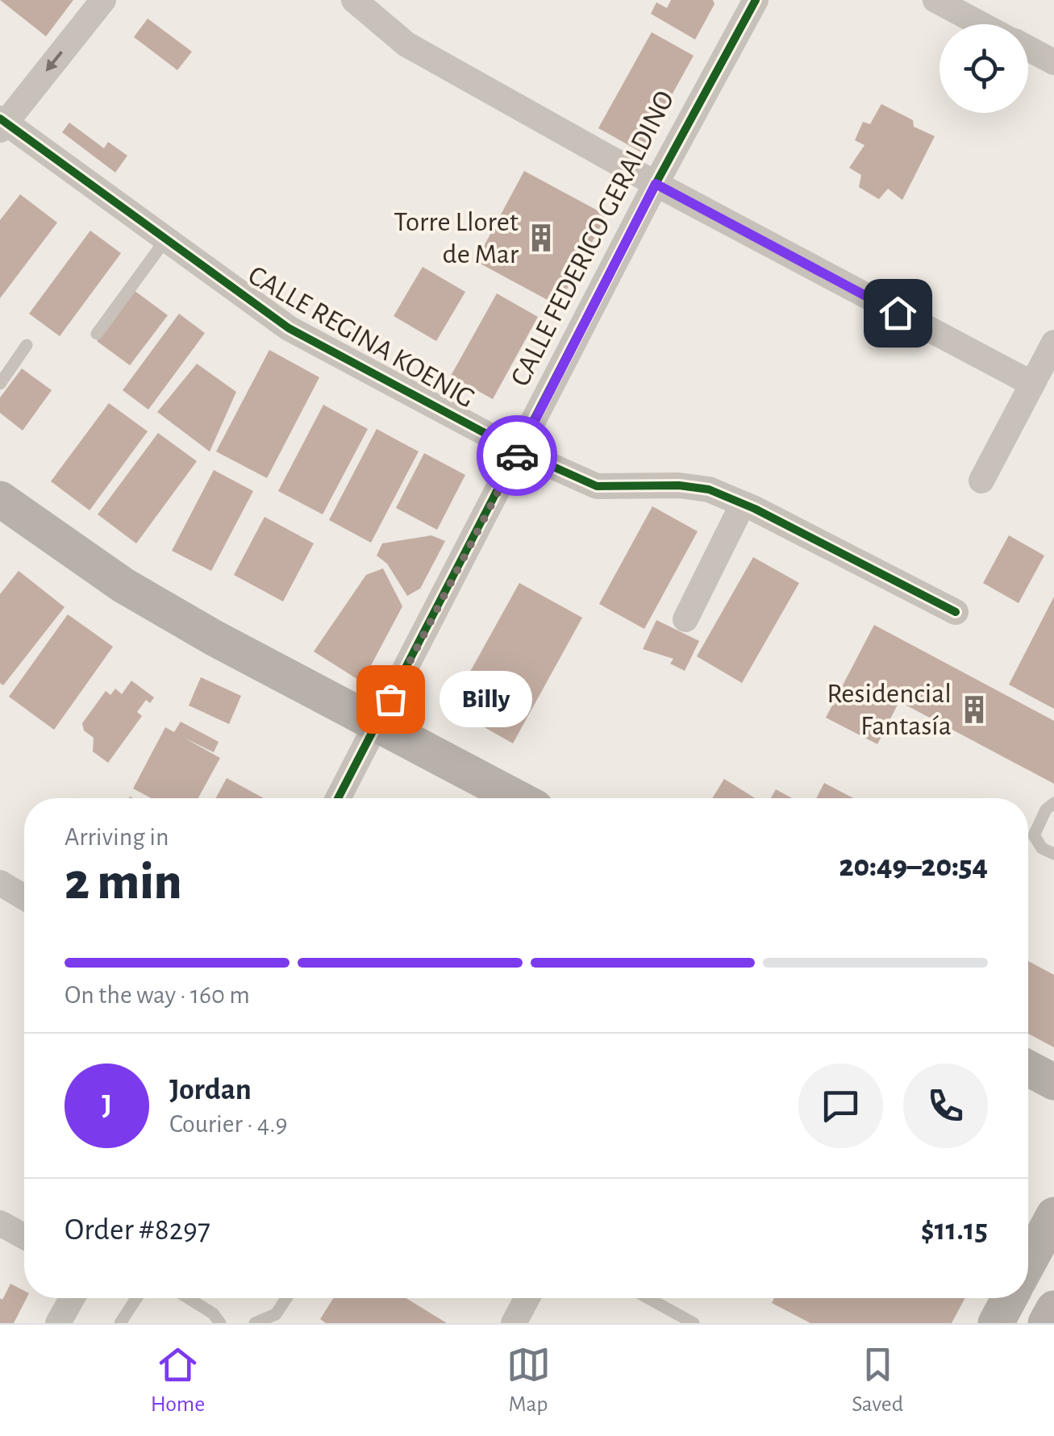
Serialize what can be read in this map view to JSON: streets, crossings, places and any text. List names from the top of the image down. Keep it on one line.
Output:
{"streets":{"street":["CALLE FEDERICO GERALDINO","CALLE REGINA KOENIG"]},"crossings":[["CALLE FEDERICO GERALDINO","CALLE REGINA KOENIG"]],"places":{"building":["Torre Lloret de Mar","Residencial Fantasía"],"other":["Billy"]},"page":{"bubble":"Billy","heading":["2 min","Arriving in","20:49–20:54"],"panel":["Jordan","Courier · 4.9","Order #8297","$11.15"],"bar":"On the way · 160 m","round":"J","tabs":["Home","Map","Saved"]}}
